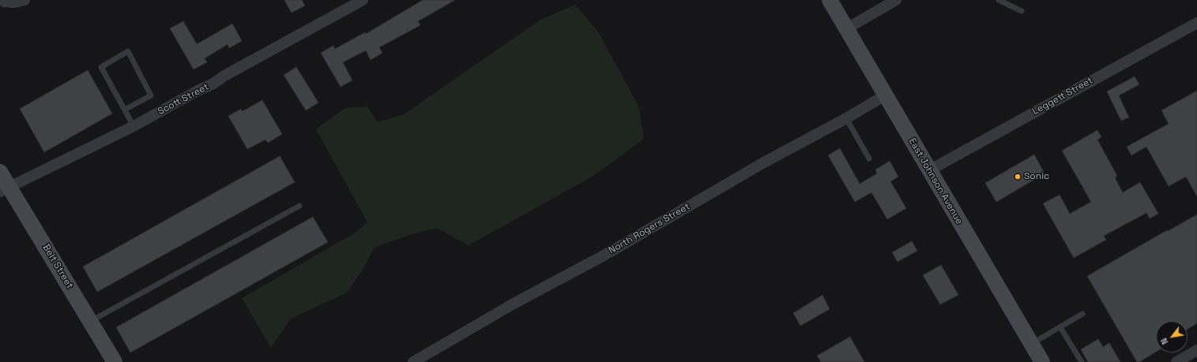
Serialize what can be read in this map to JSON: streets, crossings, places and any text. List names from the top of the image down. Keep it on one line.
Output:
{"streets":{"main road":["East Johnson Avenue","Belt Street"],"street":["Leggett Street","Scott Street","North Rogers Street"]},"crossings":[["Leggett Street","East Johnson Avenue"],["Scott Street","Belt Street"],["East Johnson Avenue","North Rogers Street"]],"places":["Sonic"],"north":"bottom left"}
